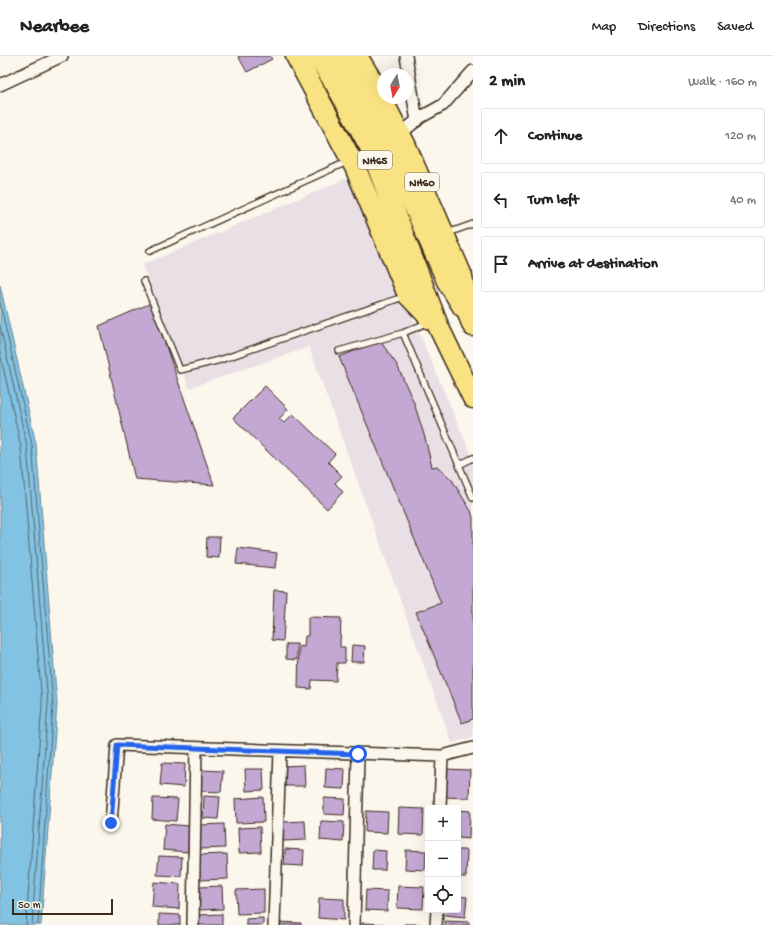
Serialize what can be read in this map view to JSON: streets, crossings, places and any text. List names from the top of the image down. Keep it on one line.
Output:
{"streets":{"highway":["NH65","NH60"]},"scale_bar":"50 m","north":"bottom","page":{"header":"Nearbee","nav":["Map","Directions","Saved"],"heading":["2 min","Walk · 160 m"],"list":[["Continue","120 m"],["Turn left","40 m"],"Arrive at destination"],"map_buttons":["+","−"],"scale":"50 m"}}
